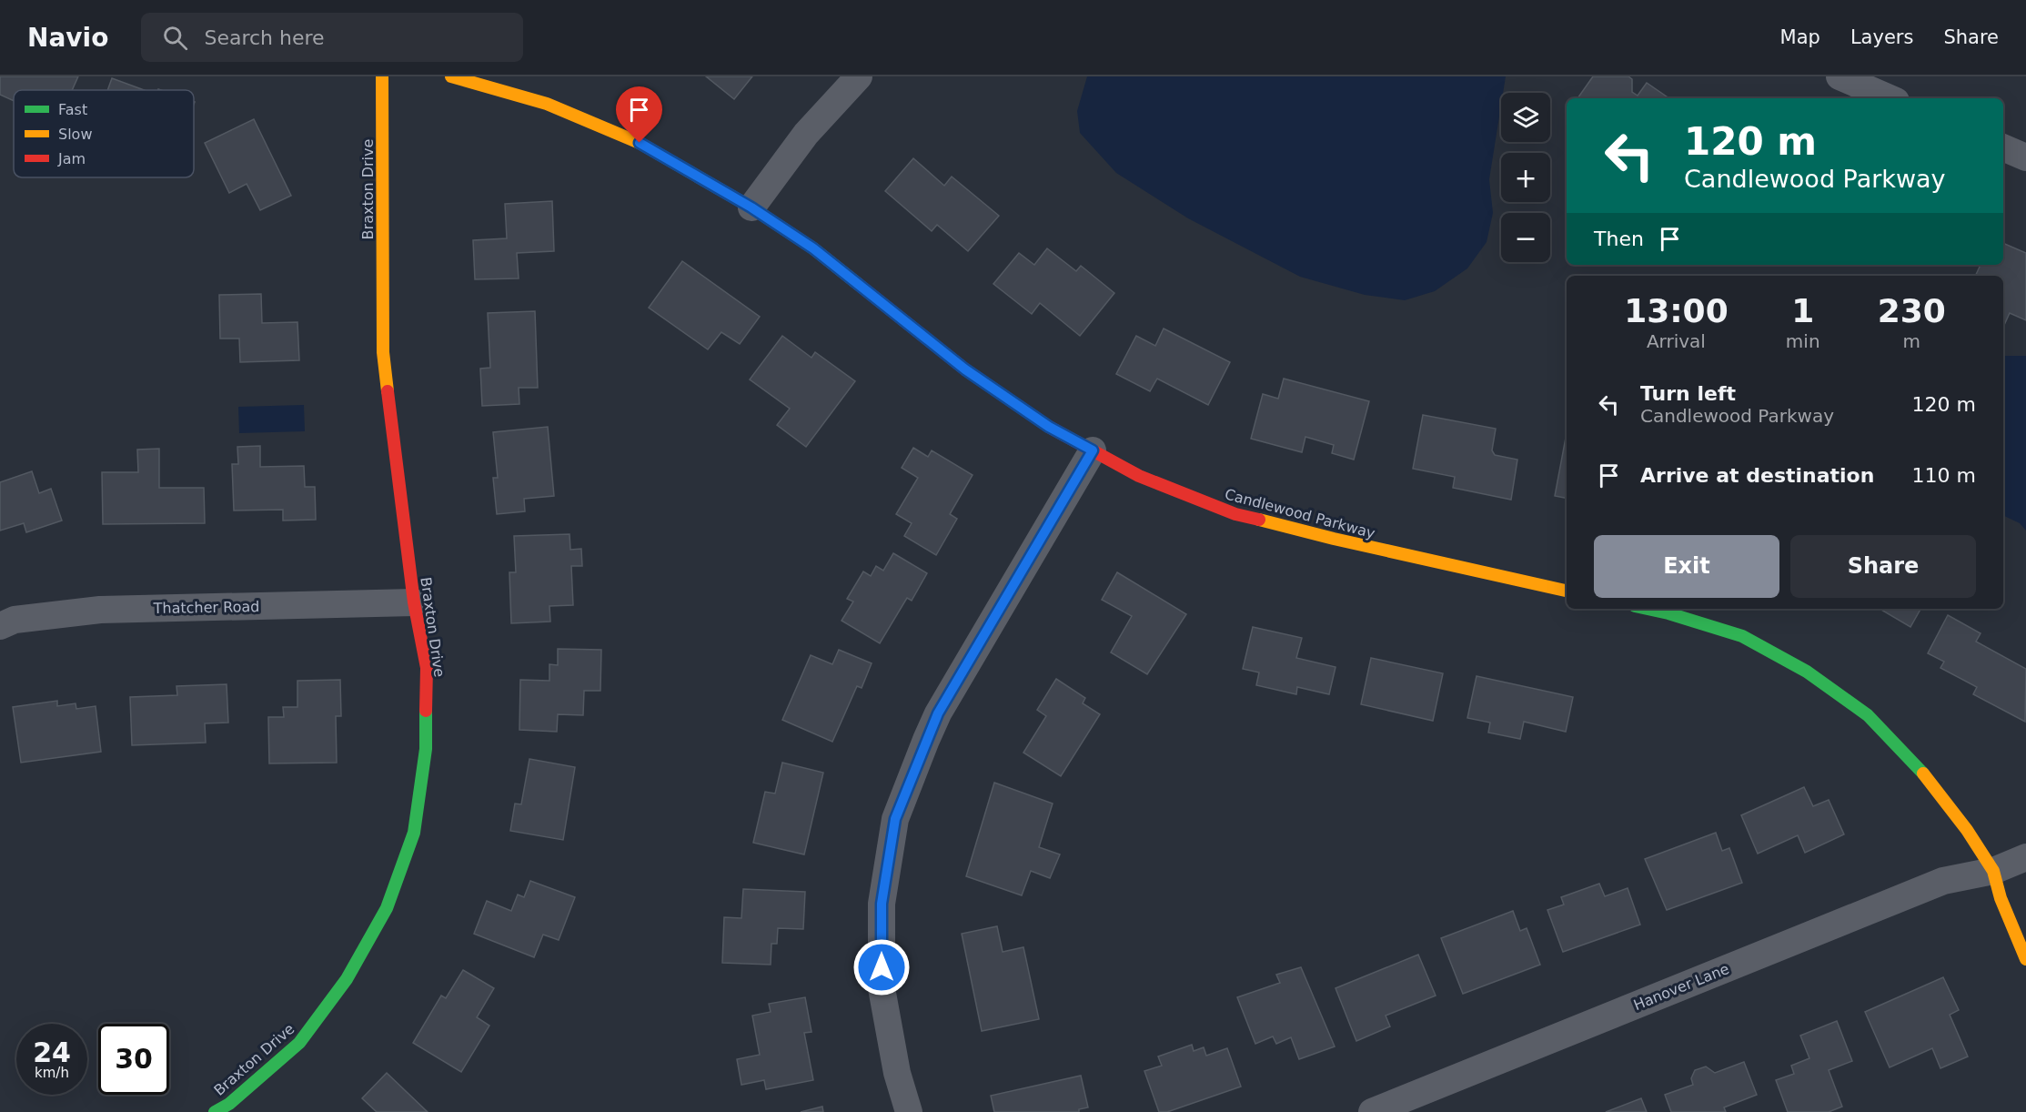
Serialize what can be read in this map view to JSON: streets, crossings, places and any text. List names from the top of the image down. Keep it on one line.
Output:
{"streets":{"street":["Braxton Drive","Candlewood Parkway","Thatcher Road","Hanover Lane"]},"crossings":[["Braxton Drive","Thatcher Road"]],"legend":["Fast","Slow","Jam"],"page":{"header":"Navio","search":"Search here","nav":["Map","Layers","Share"],"map_buttons":["+","−"],"turn":["120 m","Candlewood Parkway"],"then":"Then","eta":["13:00","Arrival","1","min","230","m"],"list":[{"name":"Turn left","note":"Candlewood Parkway","value":"120 m"},{"name":"Arrive at destination","value":"110 m"}],"buttons":["Exit","Share"],"speed":"24 km/h","limit":"30"}}
